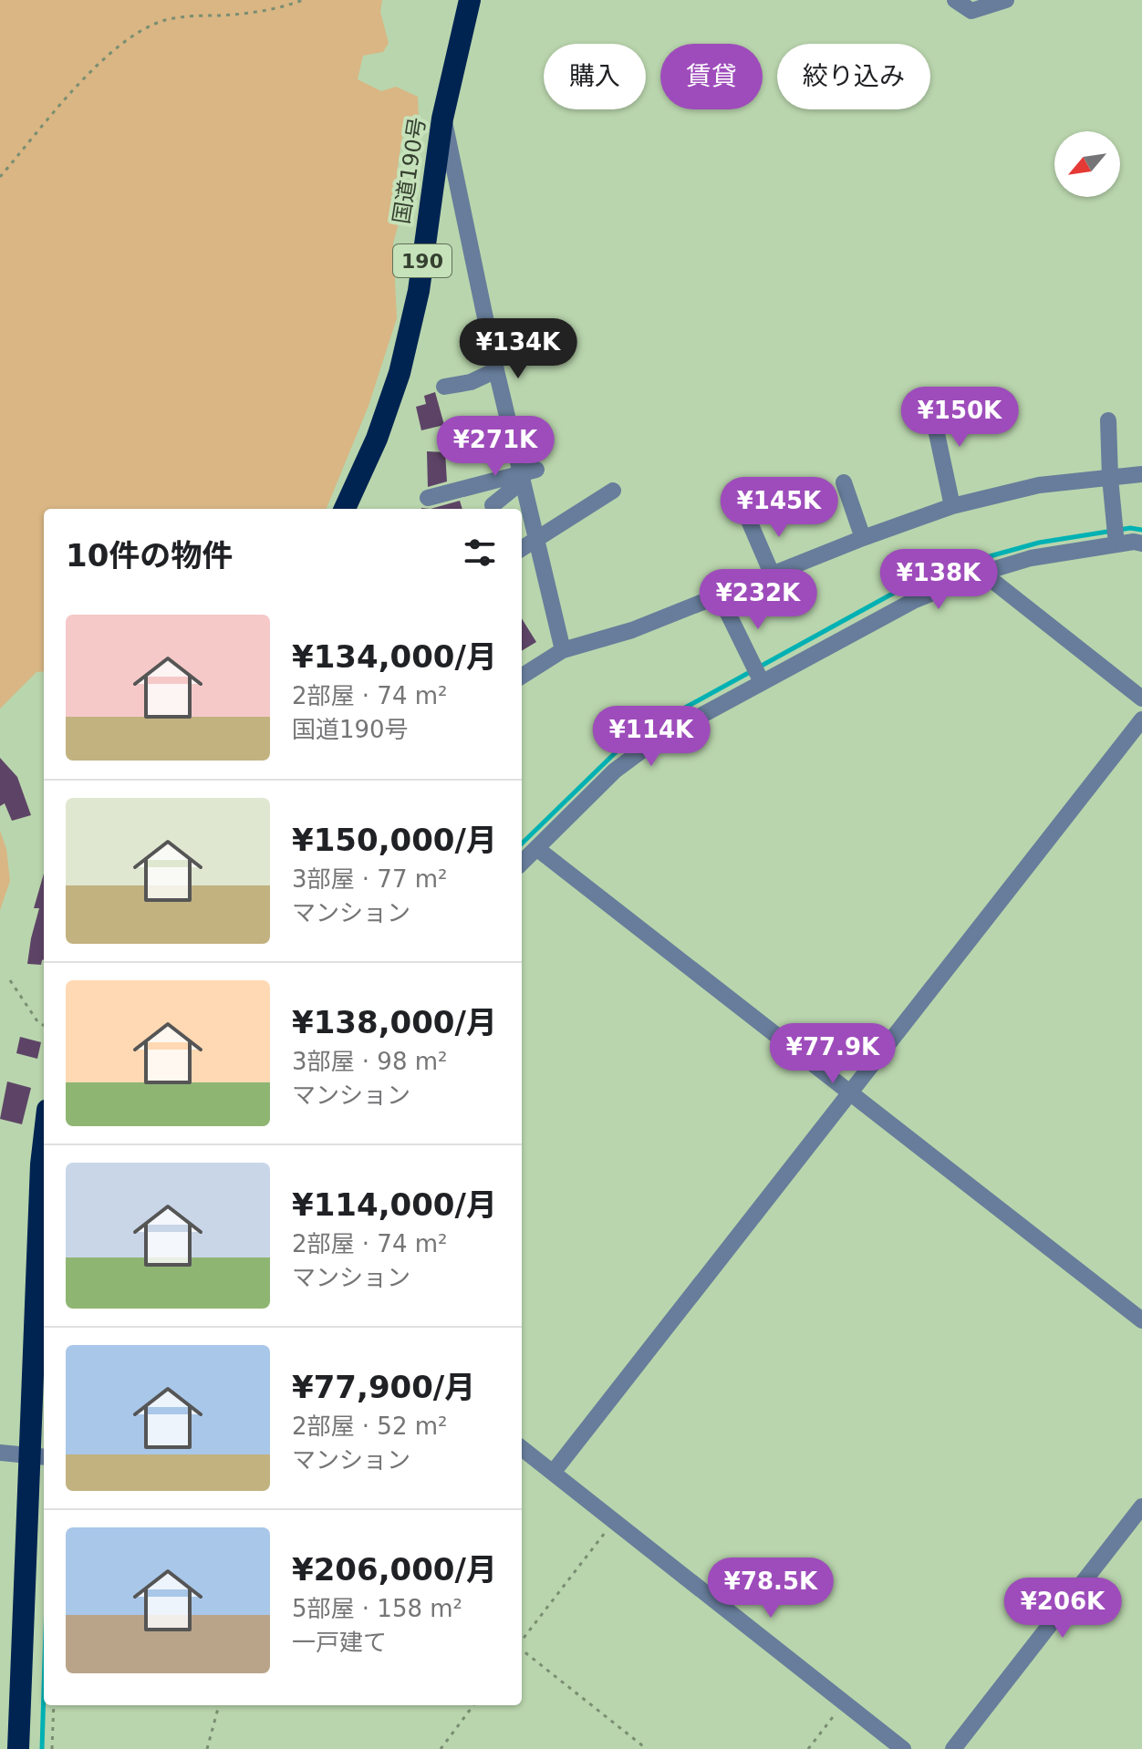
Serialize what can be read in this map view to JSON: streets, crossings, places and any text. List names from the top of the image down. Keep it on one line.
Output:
{"streets":{"highway":["国道190号","190"]},"north":"bottom left","page":{"chip":["購入","賃貸","絞り込み"],"price":["¥134K","¥150K","¥271K","¥145K","¥138K","¥232K","¥114K","¥77.9K","¥78.5K","¥206K"],"heading":"10件の物件","list":[{"name":"¥134,000/月","note":"2部屋 · 74 m² · 国道190号"},{"name":"¥150,000/月","note":"3部屋 · 77 m² · マンション"},{"name":"¥138,000/月","note":"3部屋 · 98 m² · マンション"},{"name":"¥114,000/月","note":"2部屋 · 74 m² · マンション"},{"name":"¥77,900/月","note":"2部屋 · 52 m² · マンション"},{"name":"¥206,000/月","note":"5部屋 · 158 m² · 一戸建て"}]}}
